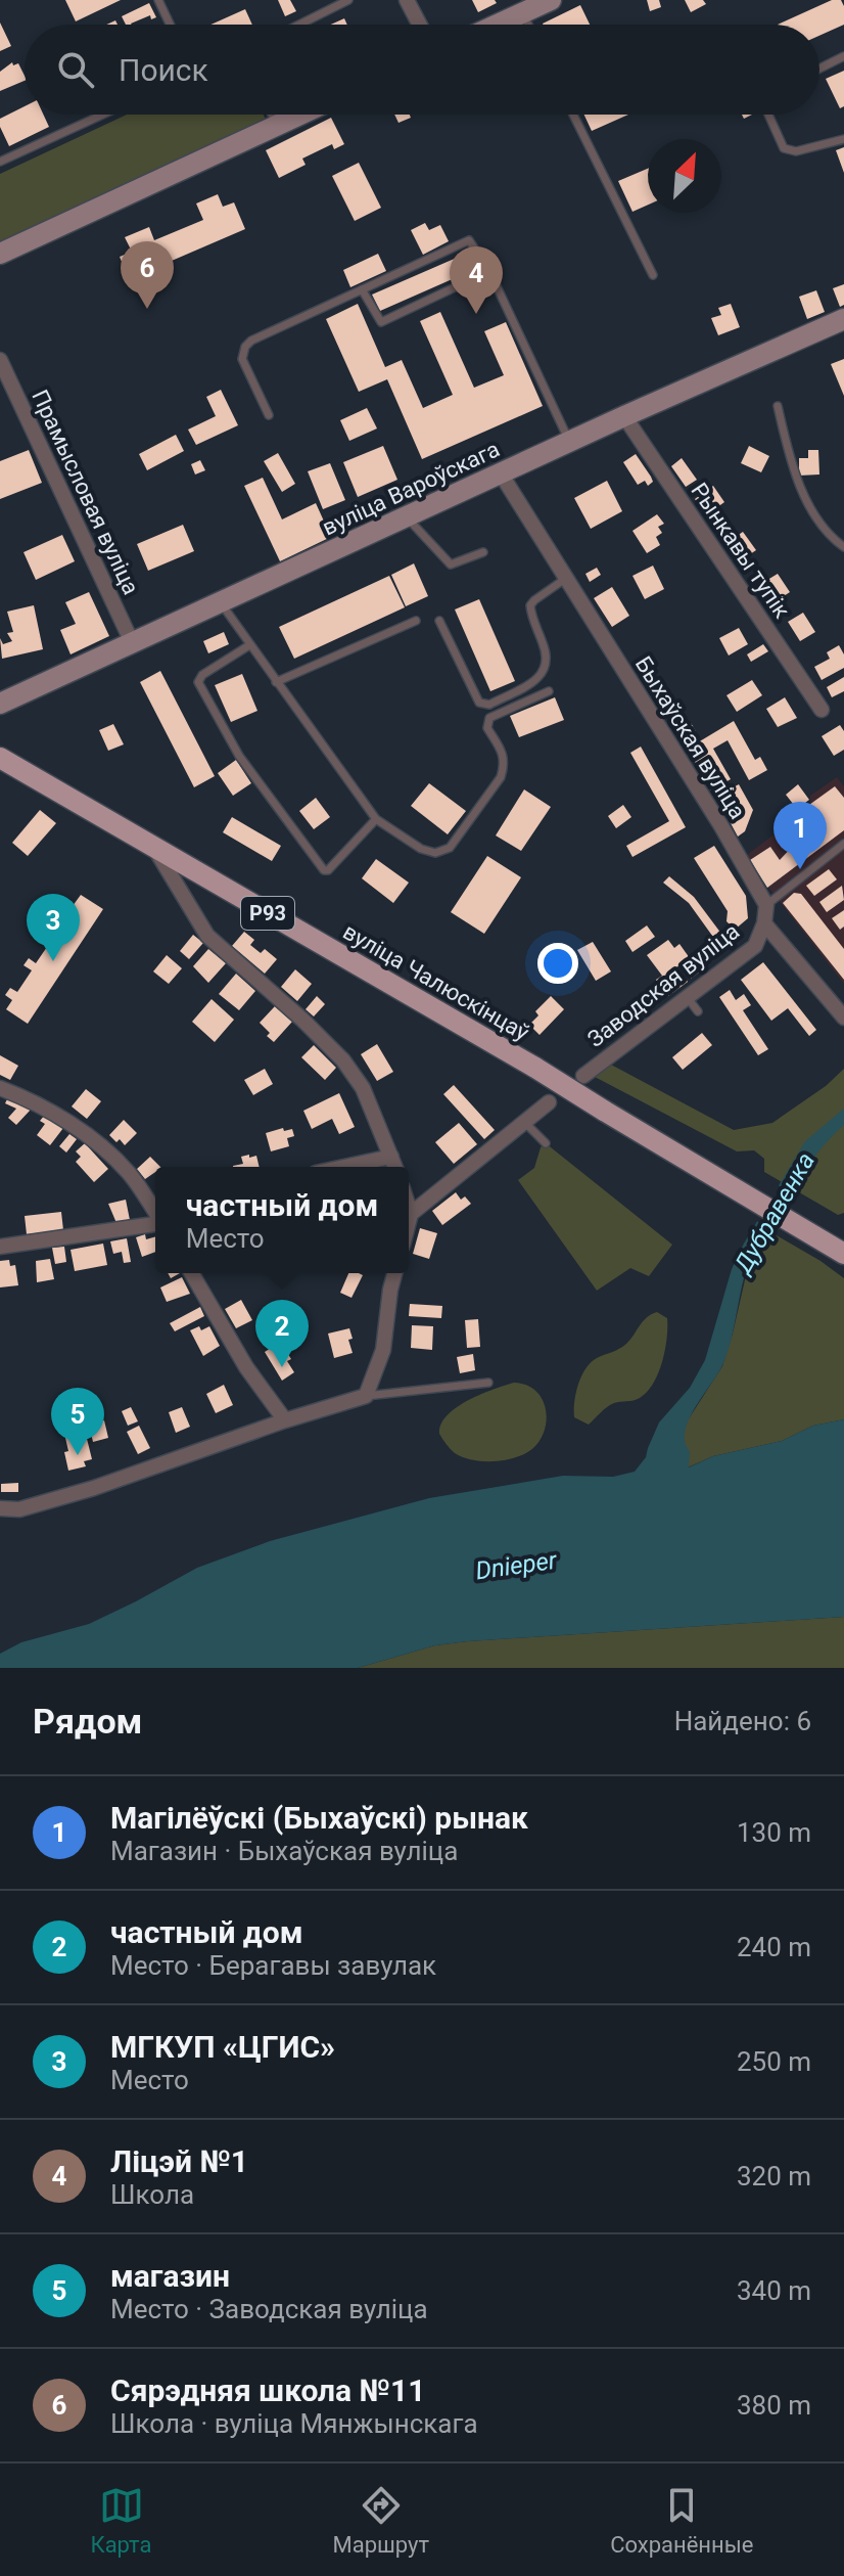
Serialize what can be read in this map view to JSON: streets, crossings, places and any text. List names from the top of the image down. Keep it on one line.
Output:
{"streets":{"main road":["Р93","вуліца Чалюскінцаў"],"street":["вуліца Вароўскага","Прамысловая вуліца","Рынкавы тупік","Быхаўская вуліца","Заводская вуліца"]},"crossings":[["вуліца Вароўскага","Прамысловая вуліца"],["вуліца Вароўскага","Рынкавы тупік"],["вуліца Вароўскага","Быхаўская вуліца"]],"water":["Дубравенка","Dnieper"],"north":"top right","page":{"search":"Поиск","pins":["6","4","1","3","2","5"],"popup":["частный дом","Место"],"heading":["Рядом","Найдено: 6"],"list":[{"mark":"1","name":"Магілёўскі (Быхаўскі) рынак","note":"Магазин · Быхаўская вуліца","value":"130 m"},{"mark":"2","name":"частный дом","note":"Место · Берагавы завулак","value":"240 m"},{"mark":"3","name":"МГКУП «ЦГИС»","note":"Место","value":"250 m"},{"mark":"4","name":"Ліцэй №1","note":"Школа","value":"320 m"},{"mark":"5","name":"магазин","note":"Место · Заводская вуліца","value":"340 m"},{"mark":"6","name":"Сярэдняя школа №11","note":"Школа · вуліца Мянжынскага","value":"380 m"}],"nav":["Карта","Маршрут","Сохранённые"]}}
